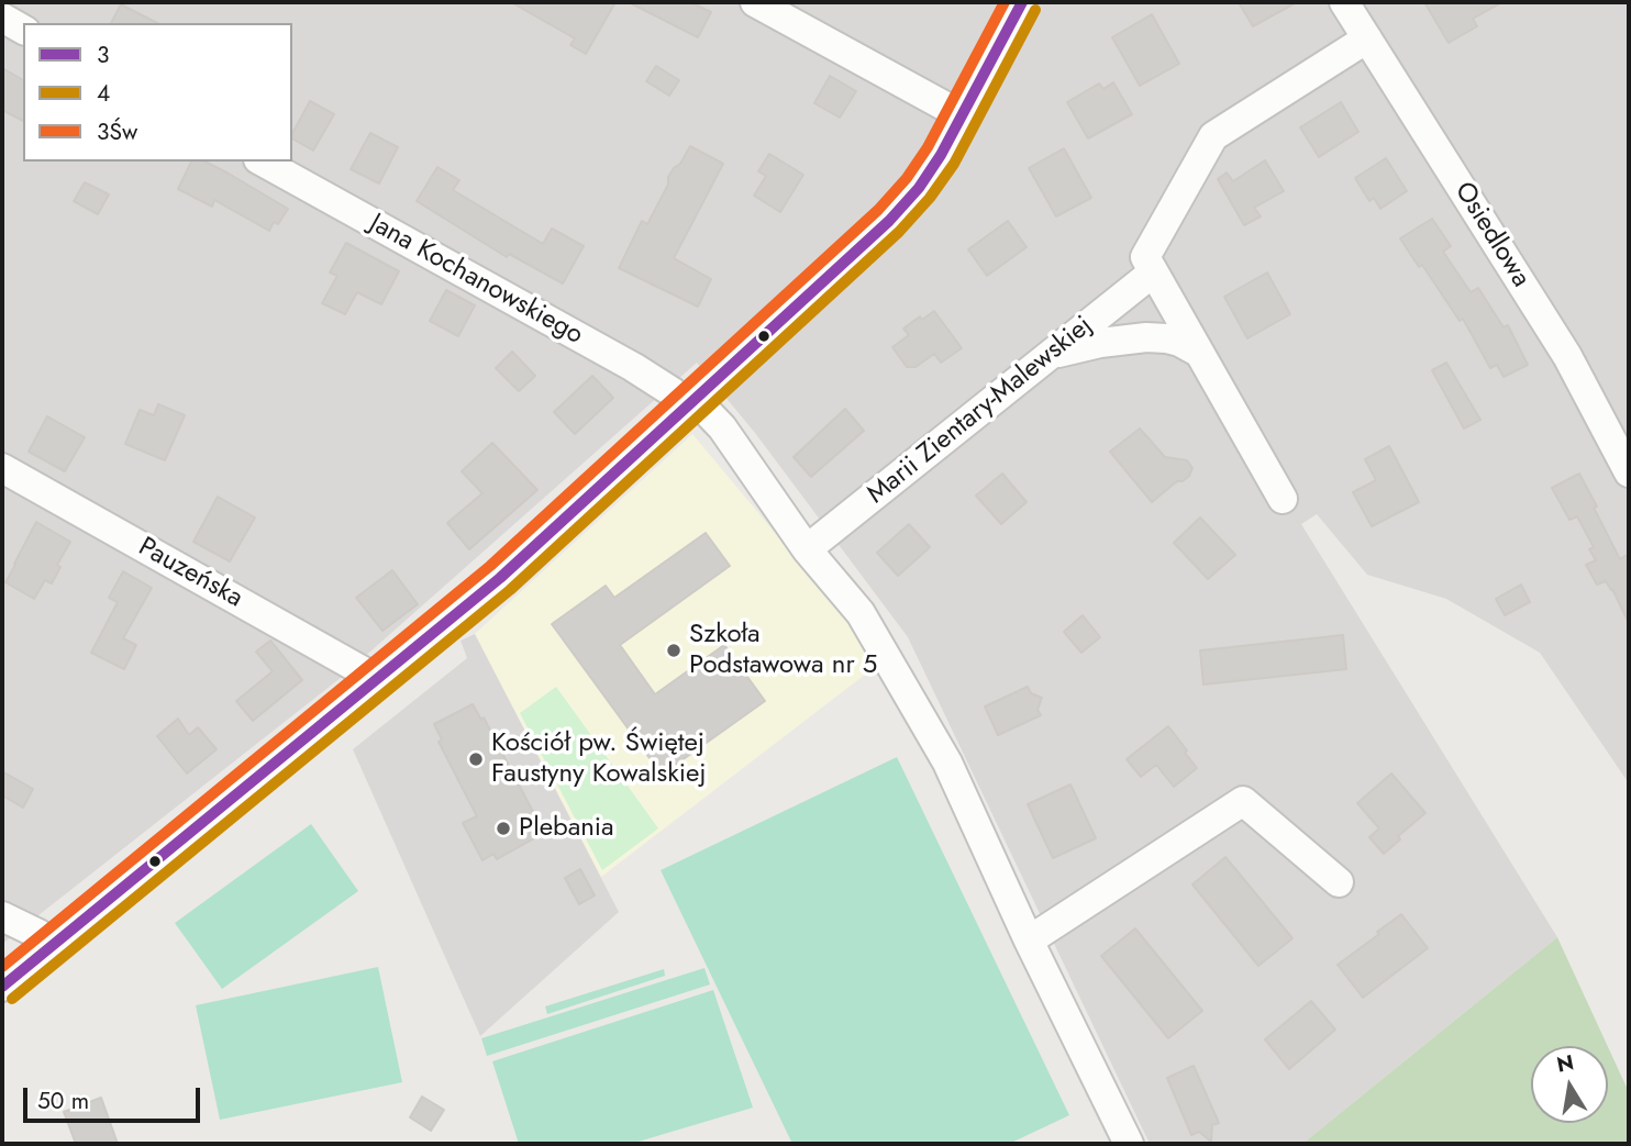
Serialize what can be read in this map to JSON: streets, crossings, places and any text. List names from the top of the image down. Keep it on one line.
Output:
{"streets":{"street":["Osiedlowa","Jana Kochanowskiego","Marii Zientary-Malewskiej","Pauzeńska"]},"places":["Szkoła Podstawowa nr 5","Kościół pw. Świętej Faustyny Kowalskiej","Plebania"],"lines":["transit line 3","transit line 3Św","transit line 4"],"legend":["3","4","3Św"],"scale_bar":"50 m","north":"top"}
